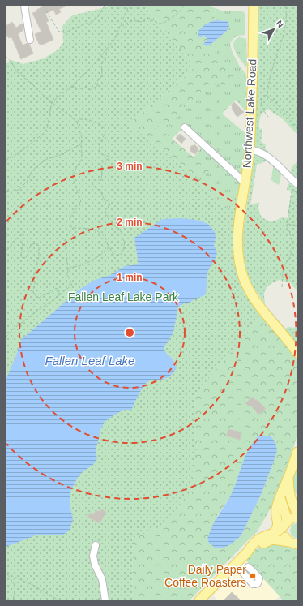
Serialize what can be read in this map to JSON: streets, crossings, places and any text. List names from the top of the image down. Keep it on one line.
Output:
{"streets":{"main road":["Northwest Lake Road"]},"water":["Fallen Leaf Lake"],"parks":["Fallen Leaf Lake Park"],"places":["Daily Paper Coffee Roasters"],"north":"top right","rings":["3 min","2 min","1 min"]}
